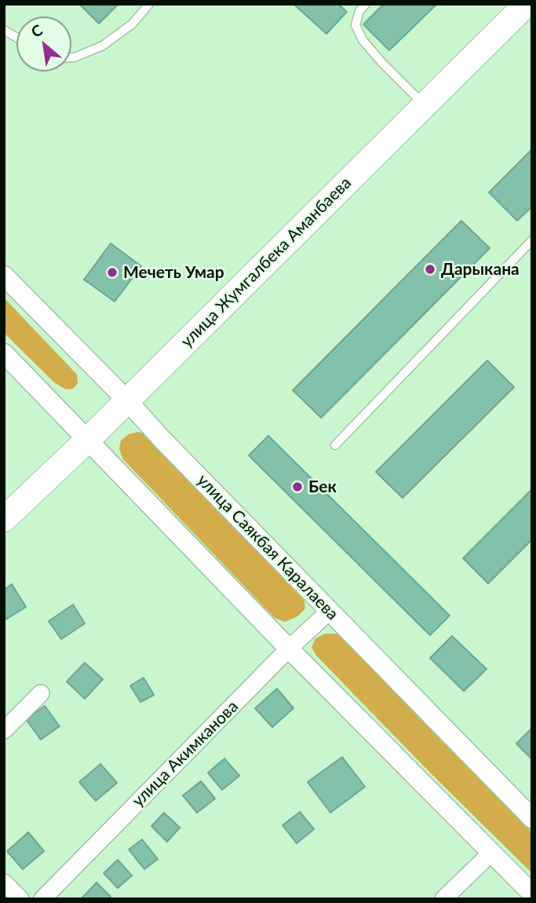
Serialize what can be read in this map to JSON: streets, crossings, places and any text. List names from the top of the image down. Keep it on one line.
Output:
{"streets":{"main road":["улица Жумгалбека Аманбаева"],"street":["улица Саякбая Каралаева","улица Акимканова"]},"crossings":[["улица Жумгалбека Аманбаева","улица Саякбая Каралаева"],["улица Саякбая Каралаева","улица Акимканова"]],"places":["Дарыкана","Мечеть Умар","Бек"],"north":"top left"}
